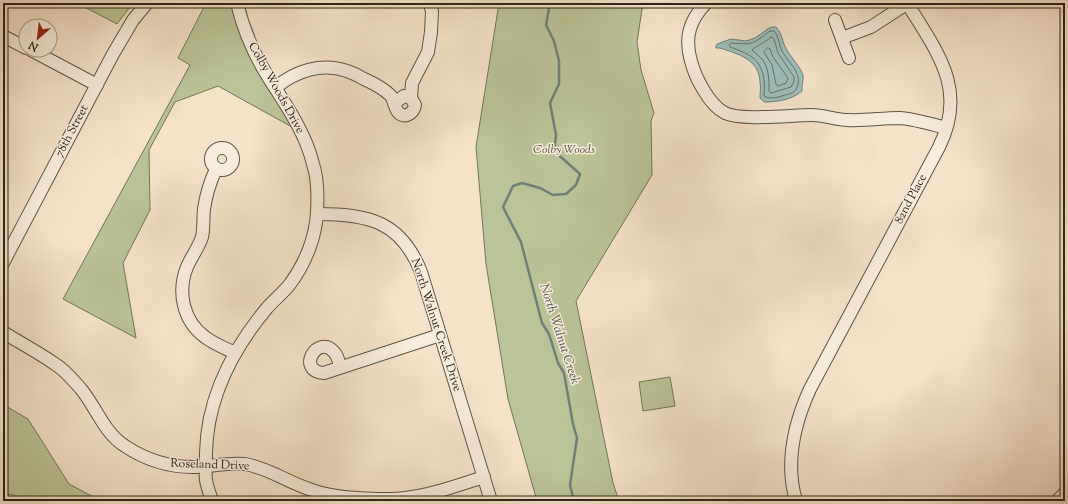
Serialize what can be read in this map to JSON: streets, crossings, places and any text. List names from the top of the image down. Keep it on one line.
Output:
{"streets":{"street":["Colby Woods Drive","78th Street","82nd Place","North Walnut Creek Drive","Roseland Drive"]},"crossings":[["Colby Woods Drive","North Walnut Creek Drive"],["Colby Woods Drive","Roseland Drive"],["North Walnut Creek Drive","Roseland Drive"]],"water":["North Walnut Creek"],"parks":["Colby Woods"],"north":"bottom left"}
